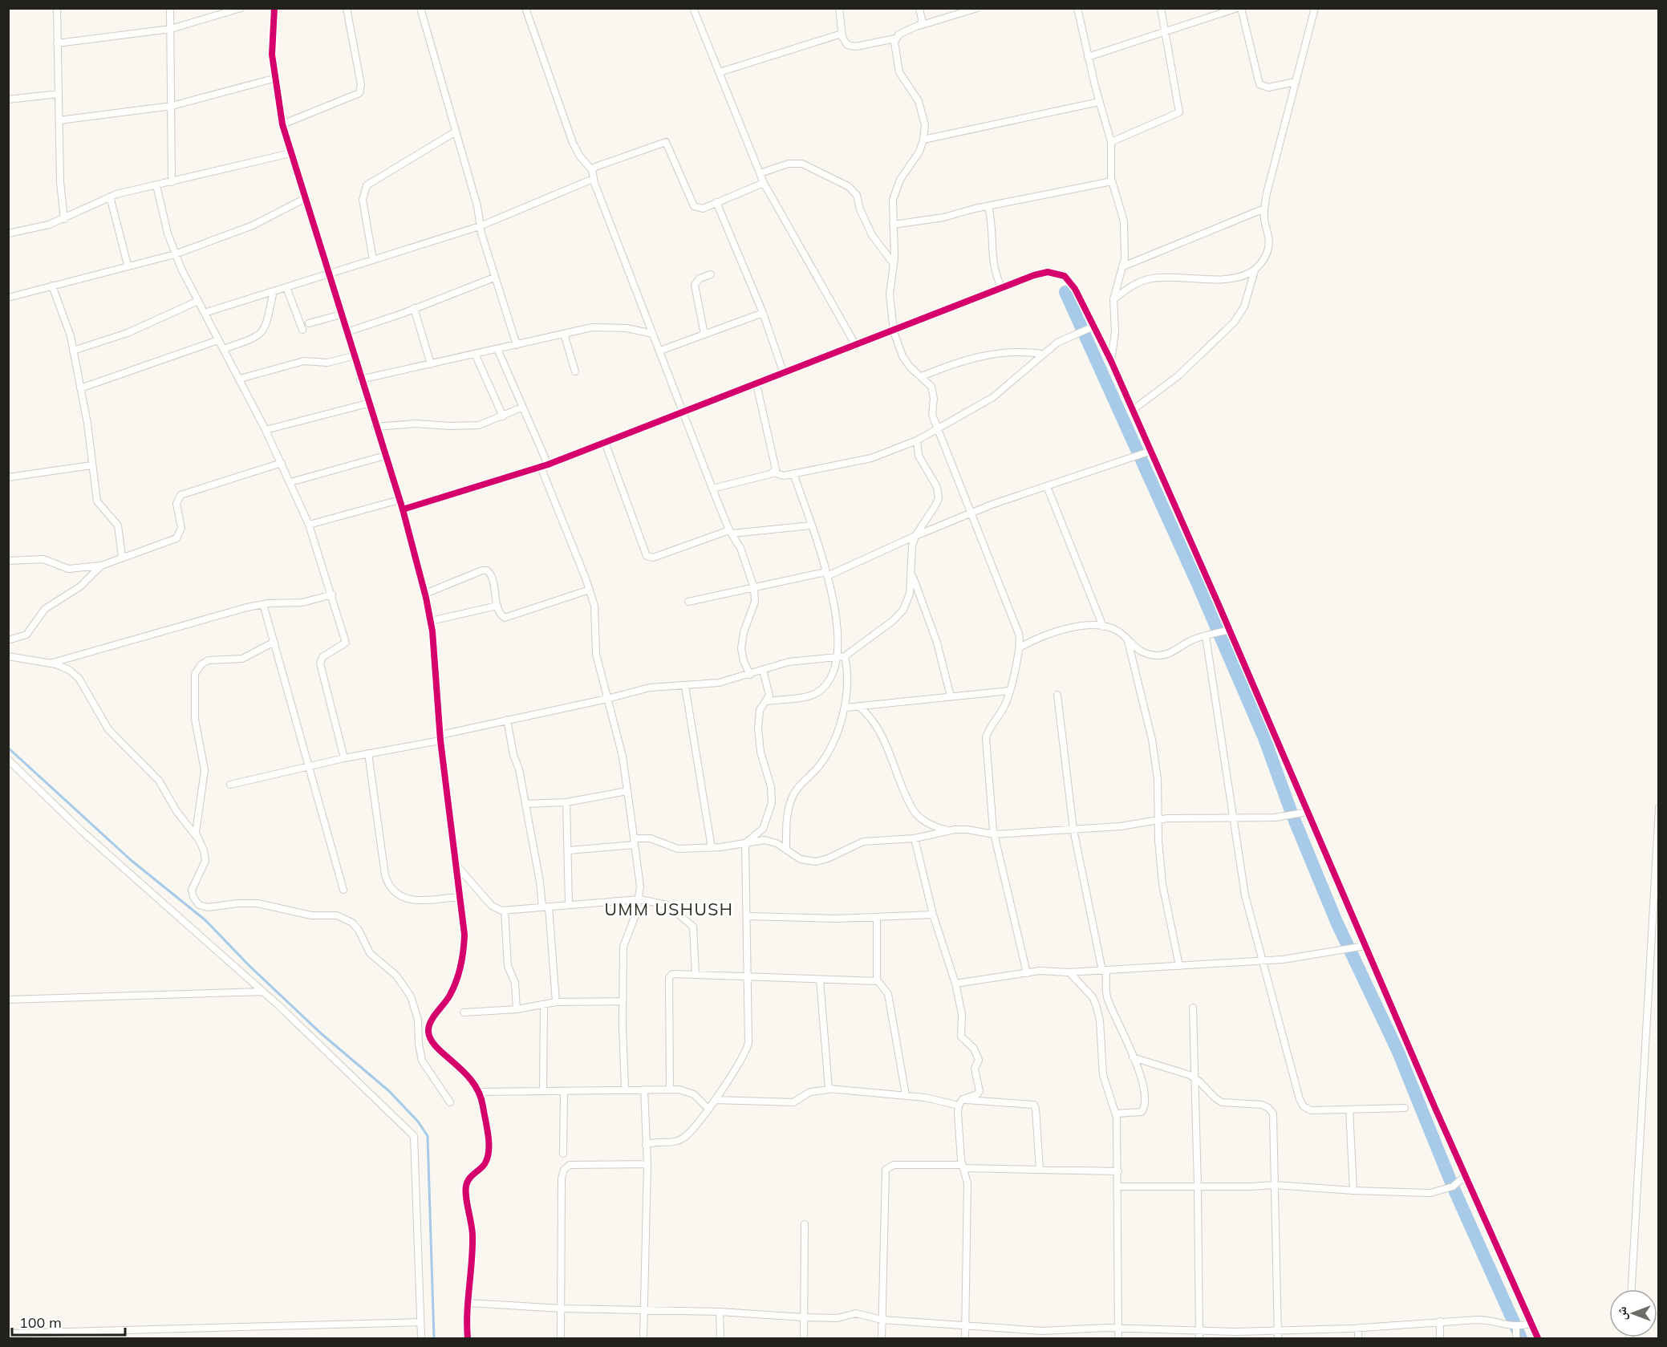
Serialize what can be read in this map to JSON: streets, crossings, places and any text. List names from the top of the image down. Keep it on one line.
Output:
{"districts":["UMM USHUSH"],"scale_bar":"100 m","north":"left"}
